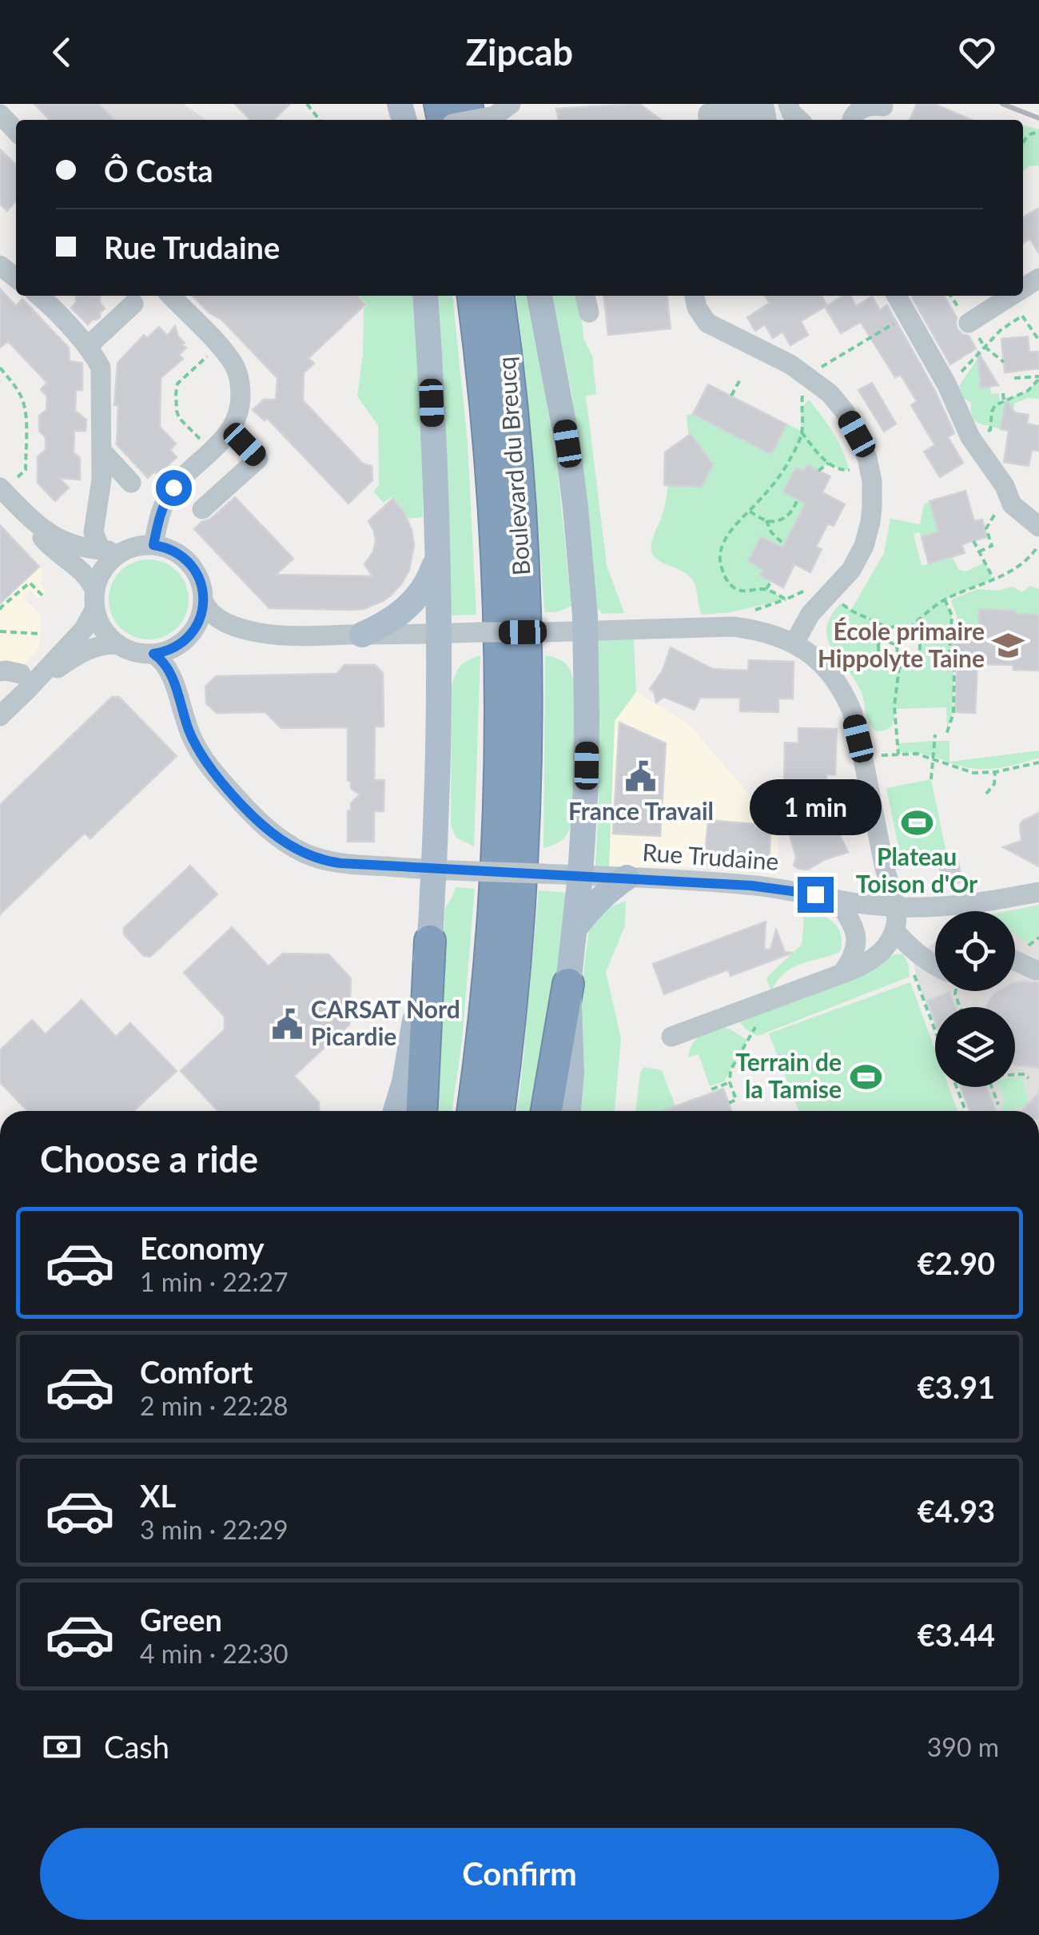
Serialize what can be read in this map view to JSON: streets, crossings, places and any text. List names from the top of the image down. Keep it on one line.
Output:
{"streets":{"highway":["Boulevard du Breucq"],"street":["Rue Trudaine"]},"places":{"school or university":["École primaire Hippolyte Taine"],"public building":["France Travail","CARSAT Nord Picardie"],"sports":["Plateau Toison d'Or","Terrain de la Tamise"]},"page":{"header":"Zipcab","banner":["Ô Costa","Rue Trudaine"],"bubble":"1 min","heading":"Choose a ride","list":[{"name":"Economy","note":"1 min · 22:27","value":"€2.90"},{"name":"Comfort","note":"2 min · 22:28","value":"€3.91"},{"name":"XL","note":"3 min · 22:29","value":"€4.93"},{"name":"Green","note":"4 min · 22:30","value":"€3.44"}],"pay":["Cash","390 m"],"buttons":"Confirm"}}
